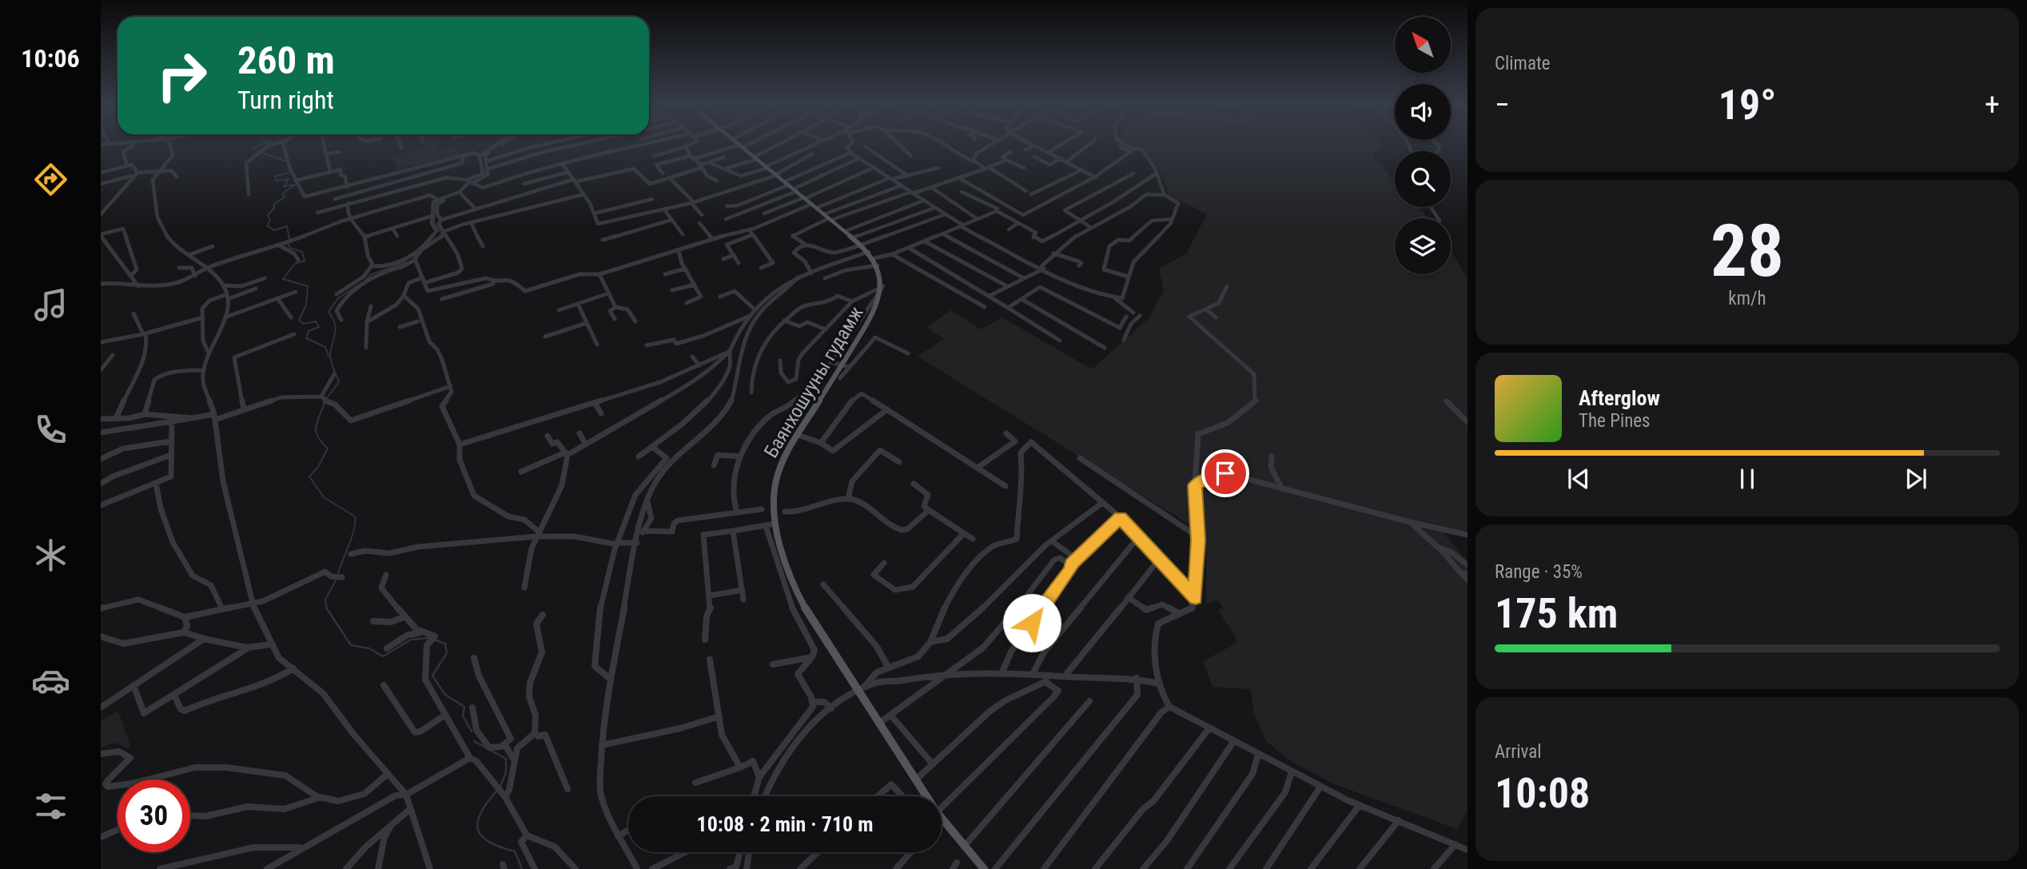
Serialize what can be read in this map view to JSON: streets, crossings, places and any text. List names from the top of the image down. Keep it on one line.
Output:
{"streets":{"main road":["Баянхошууны гудамж"]},"north":"top left","page":{"tabs":"10:06","tile":["Climate",["28","km/h"],["Range · 35%","175 km"],["Arrival","10:08"]],"turn":["260 m","Turn right"],"heat":["−","19°","+"],"song":["Afterglow","The Pines"],"limit":"30","trip":"10:08 · 2 min · 710 m"}}
